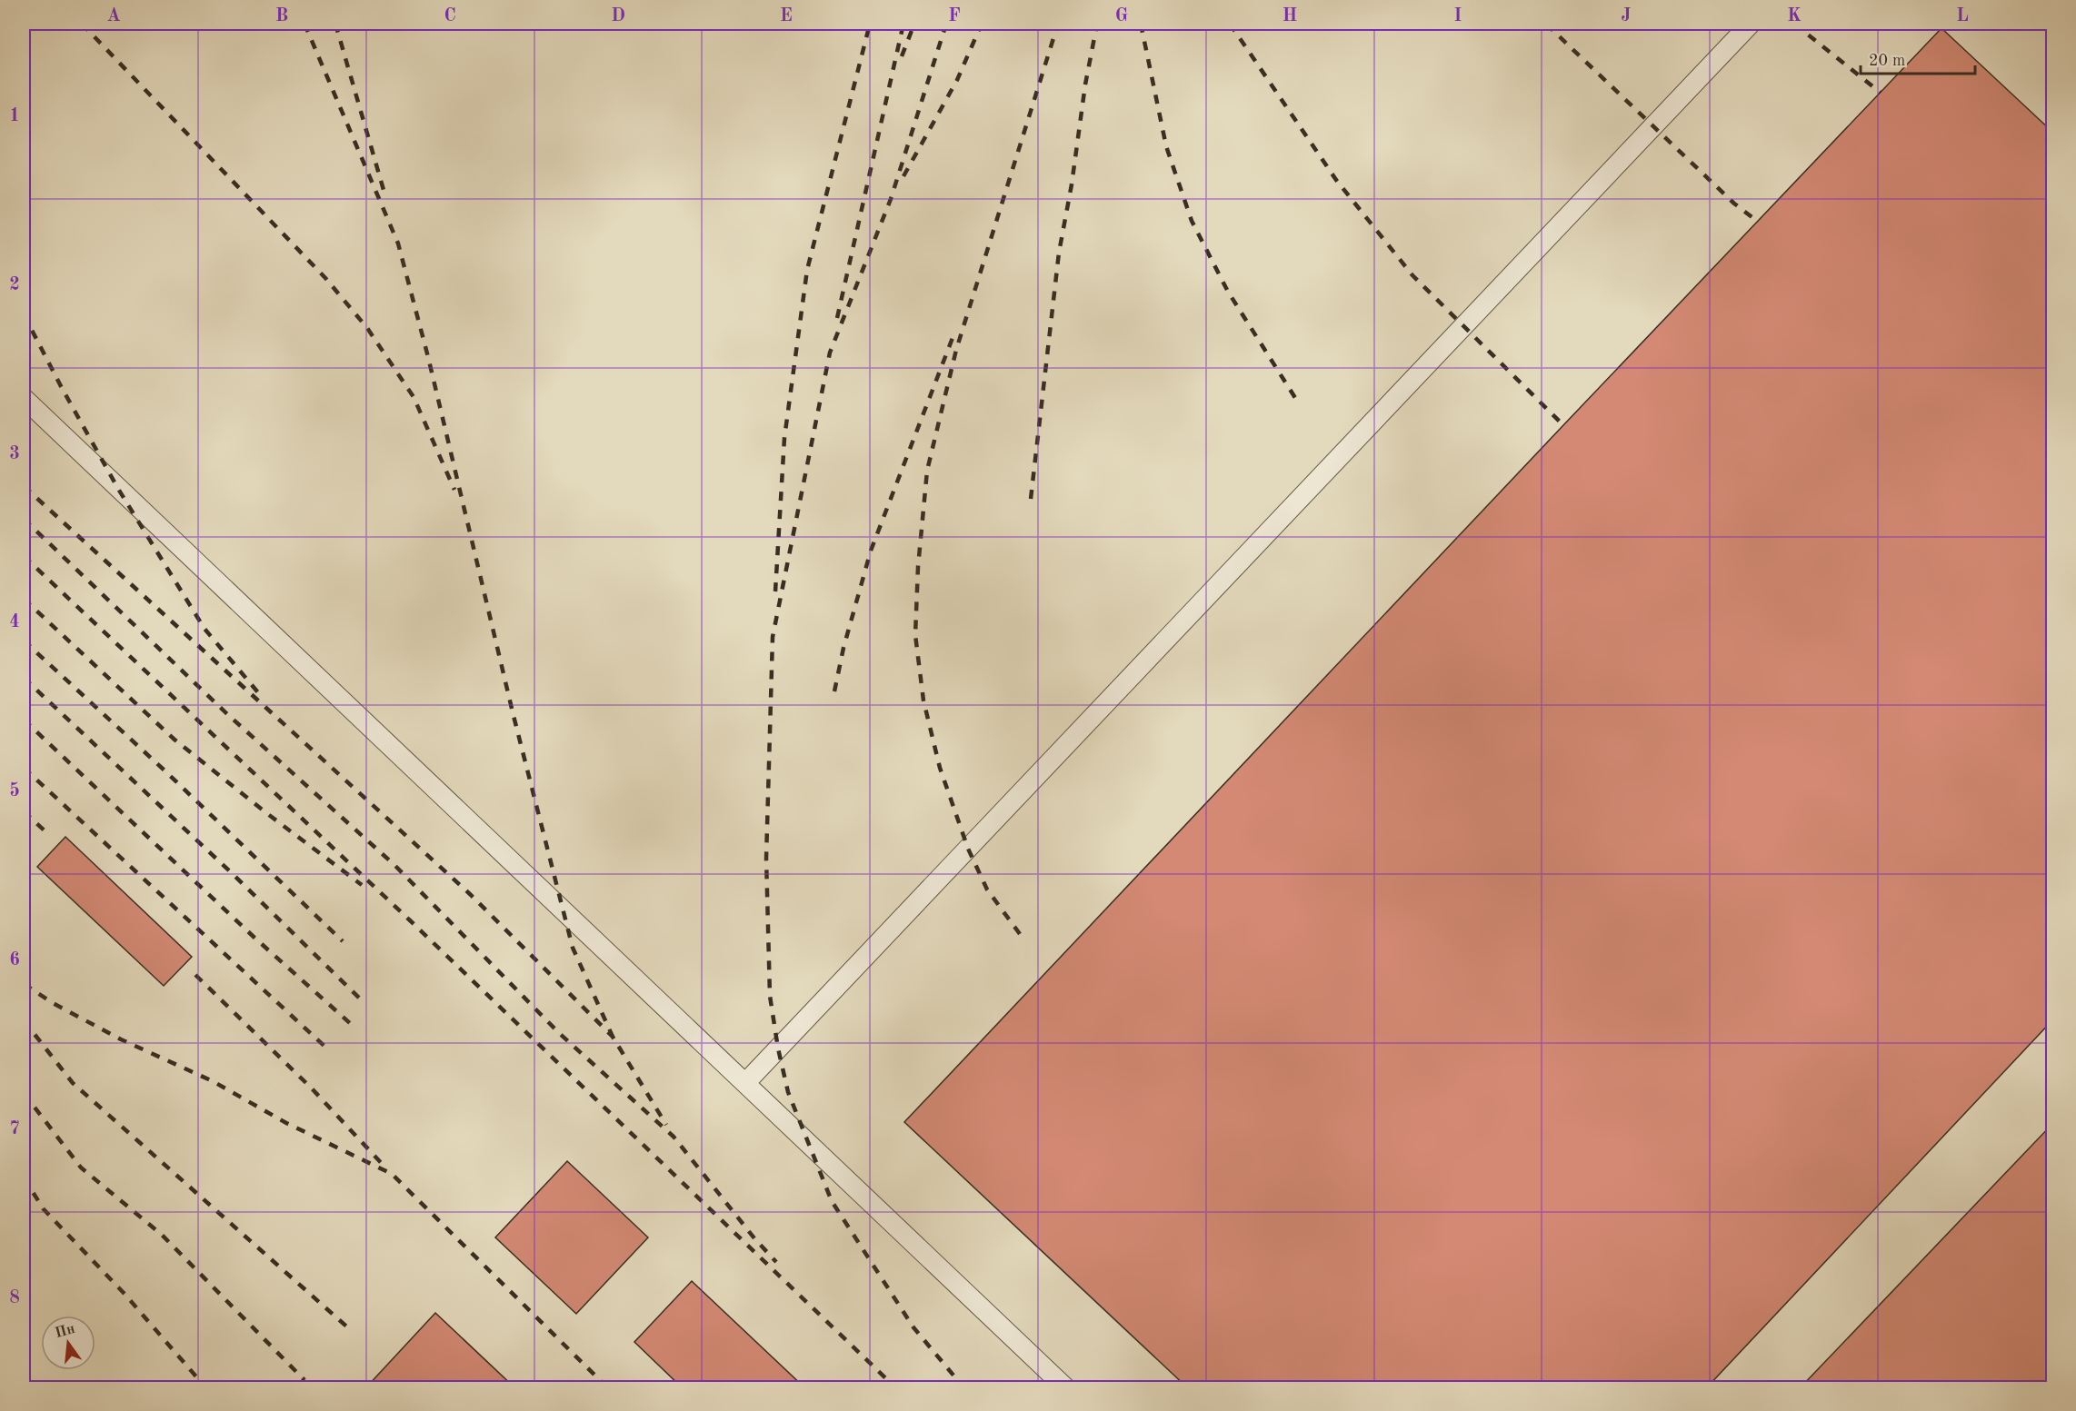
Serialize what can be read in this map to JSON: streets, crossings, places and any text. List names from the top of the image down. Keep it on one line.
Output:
{"scale_bar":"20 m","north":"top","grid":{"columns":["A","B","C","D","E","F","G","H","I","J","K","L"],"rows":["1","2","3","4","5","6","7","8"]}}
